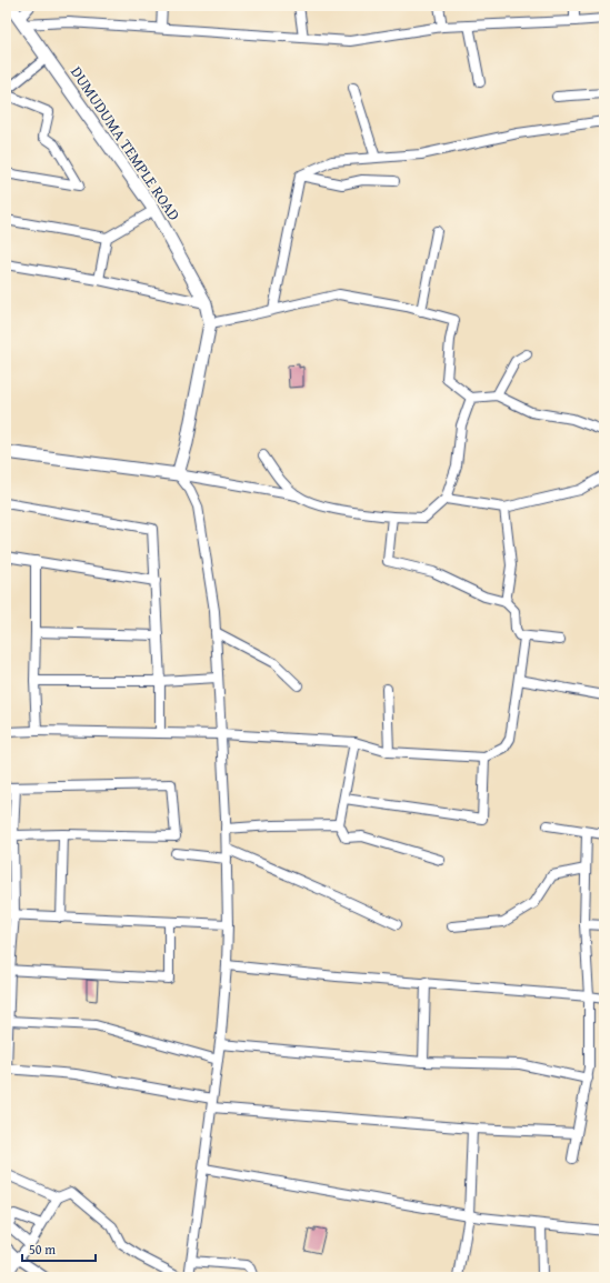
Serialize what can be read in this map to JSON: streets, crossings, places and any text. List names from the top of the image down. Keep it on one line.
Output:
{"streets":{"street":["DUMUDUMA TEMPLE ROAD"]},"scale_bar":"50 m"}
